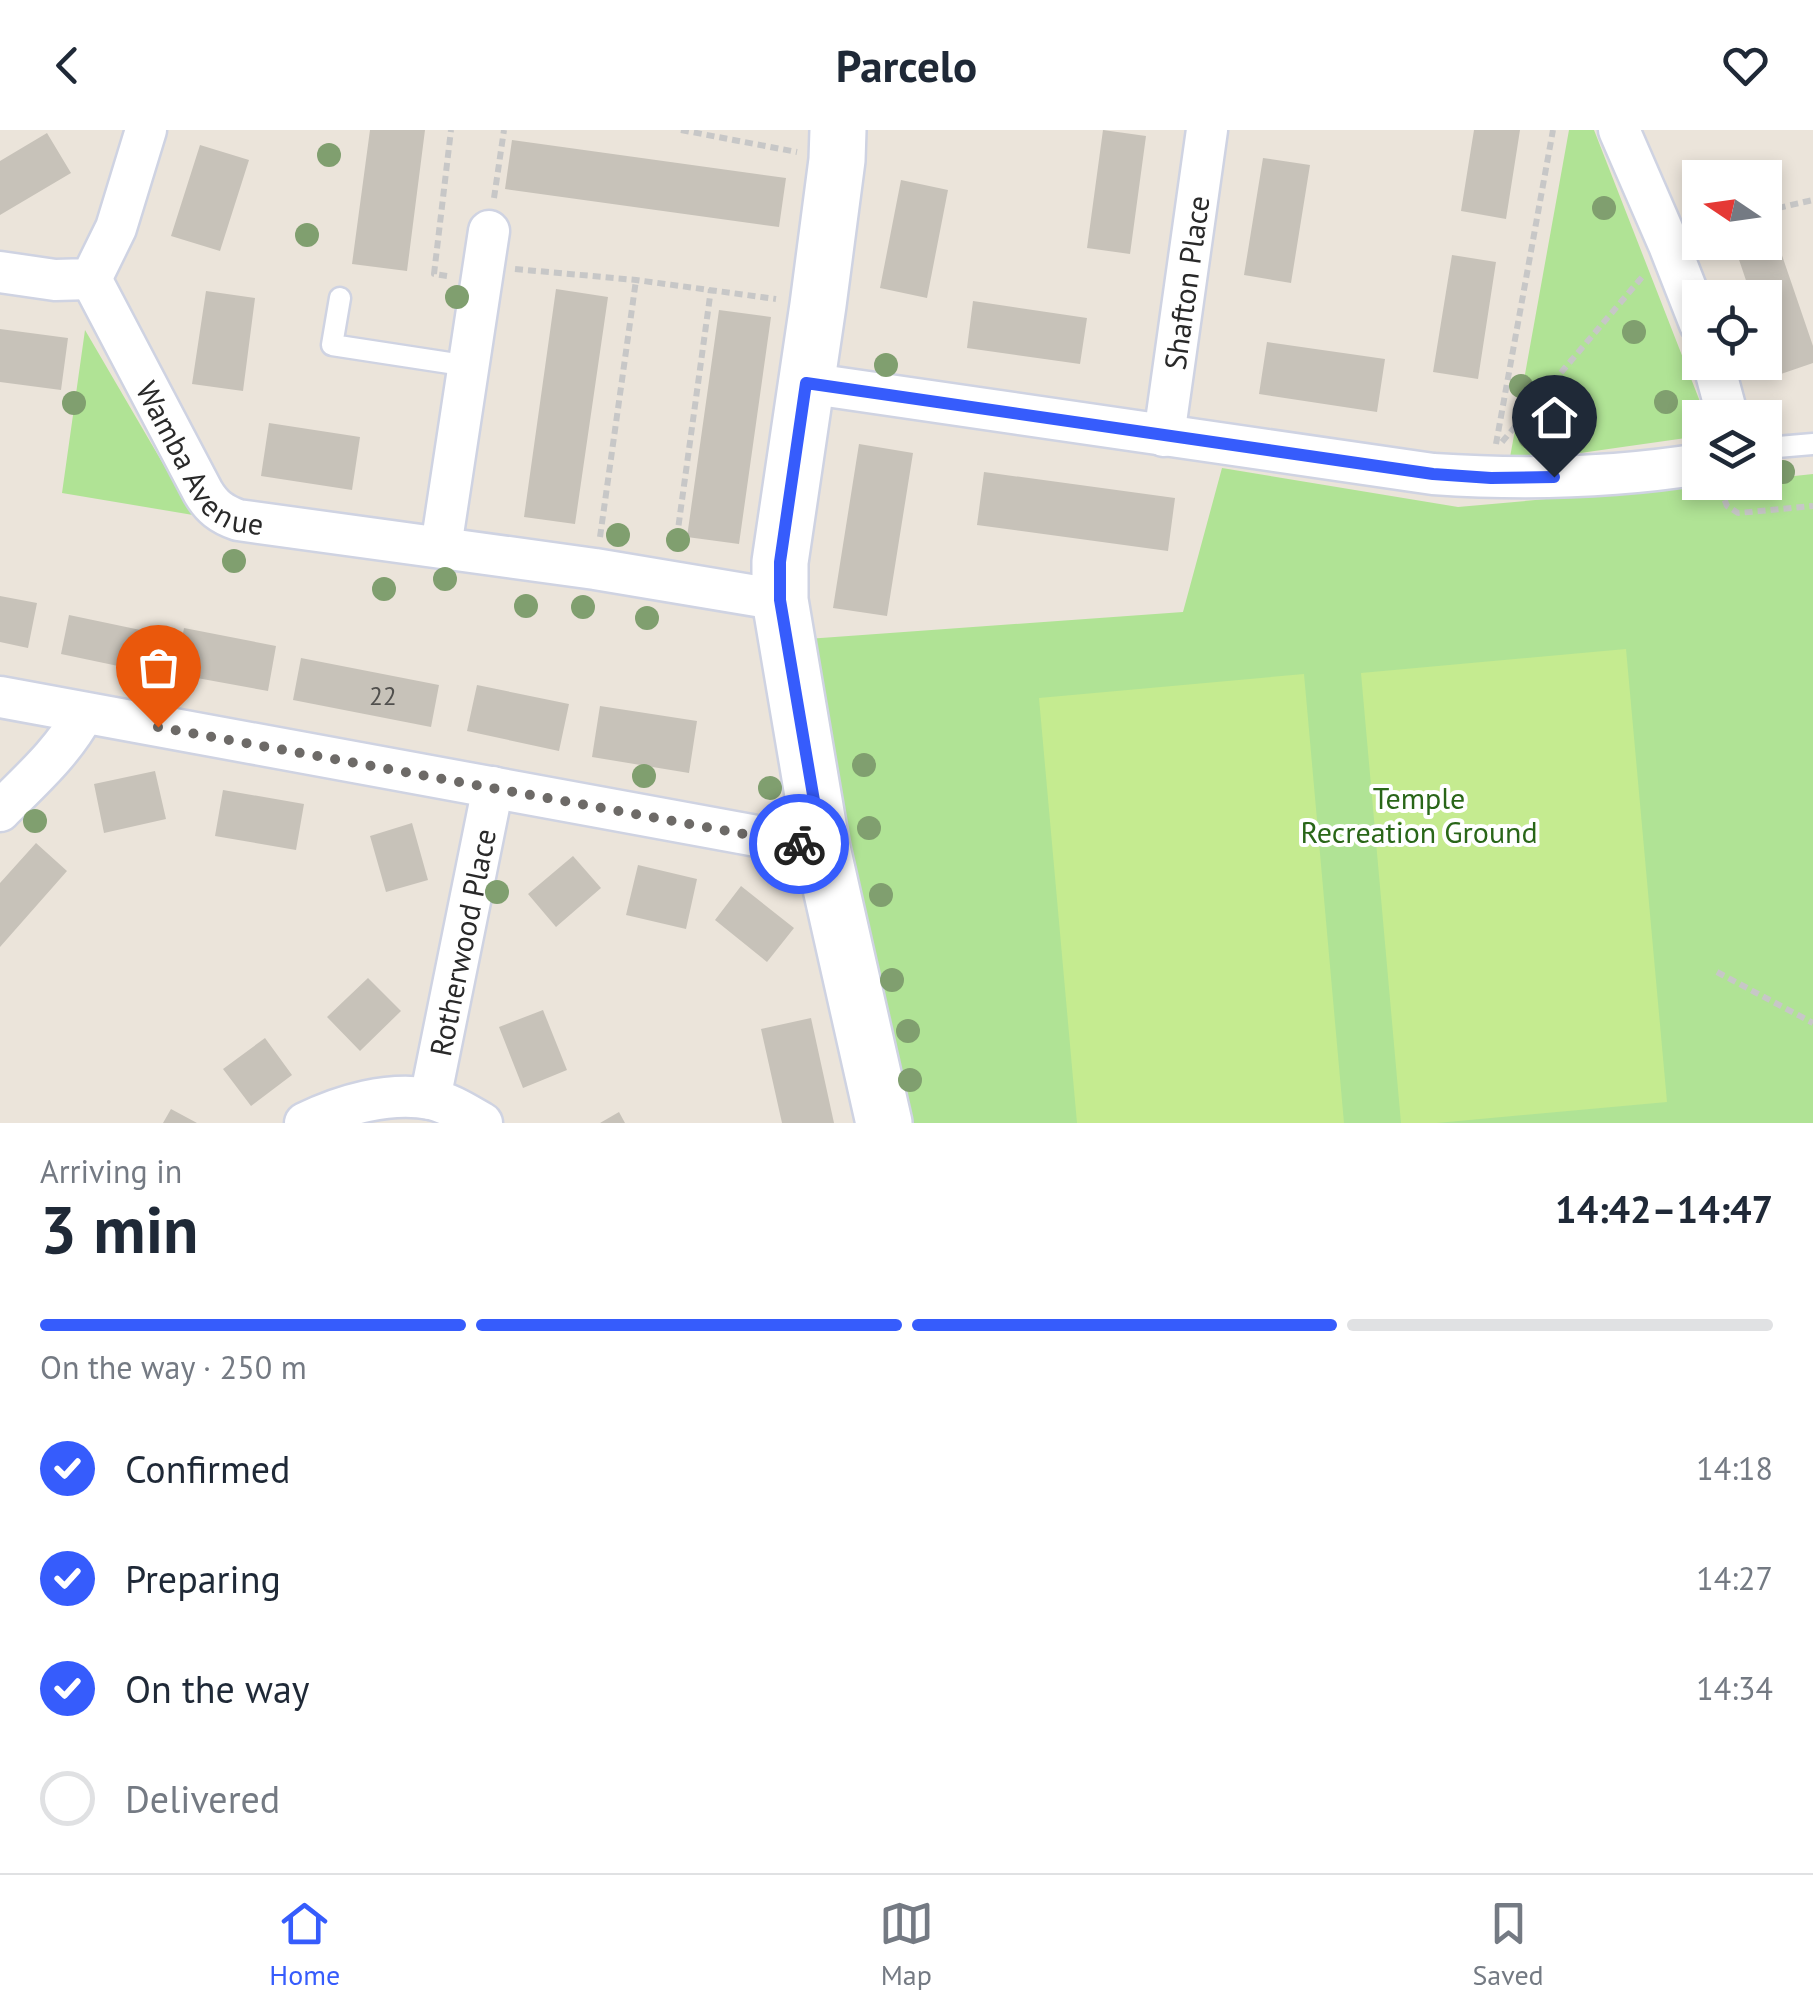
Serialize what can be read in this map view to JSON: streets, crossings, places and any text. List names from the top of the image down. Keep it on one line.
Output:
{"streets":{"street":["Shafton Place","Wamba Avenue","Rotherwood Place"]},"parks":["Temple Recreation Ground"],"house_numbers":["22"],"north":"left","page":{"header":"Parcelo","heading":["3 min","Arriving in","14:42–14:47"],"bar":"On the way · 250 m","list":[["Confirmed","14:18"],["Preparing","14:27"],["On the way","14:34"],"Delivered"],"tabs":["Home","Map","Saved"]}}
